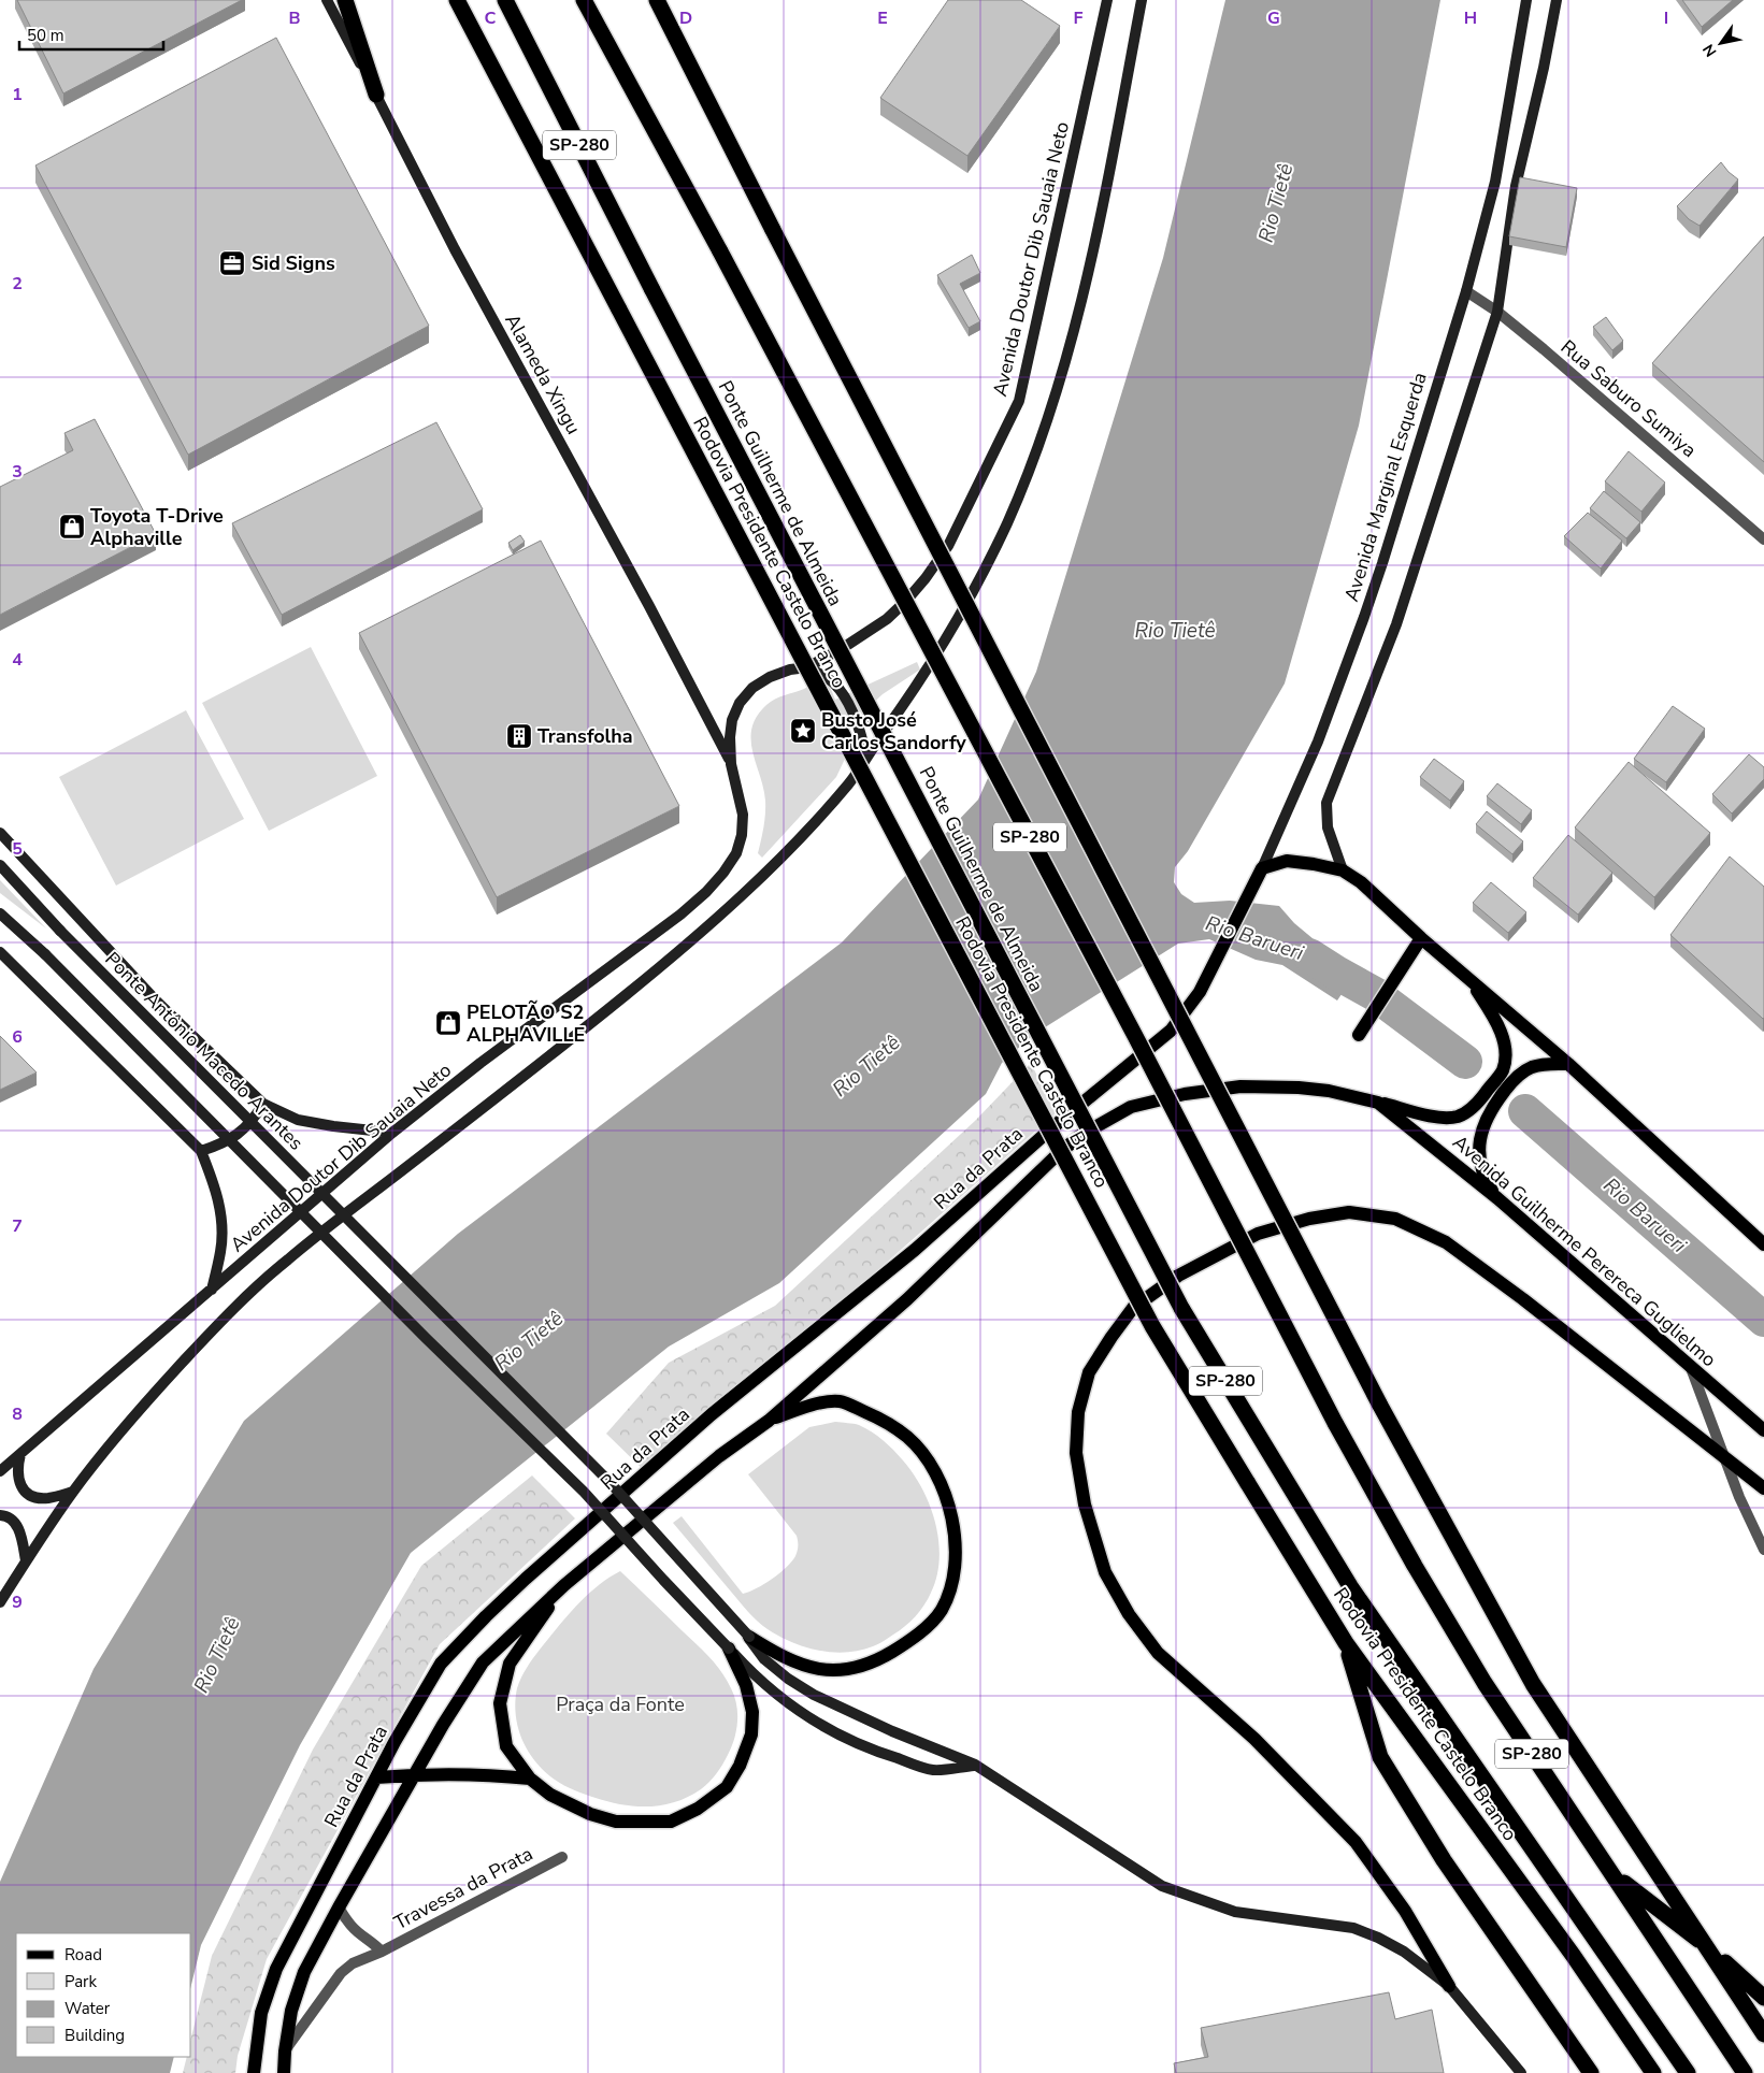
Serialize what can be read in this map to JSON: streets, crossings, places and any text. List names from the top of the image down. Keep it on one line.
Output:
{"streets":{"highway":["SP-280","Ponte Guilherme de Almeida","Rodovia Presidente Castelo Branco"],"main road":["Avenida Doutor Dib Sauaia Neto","Alameda Xingu","Avenida Marginal Esquerda","Ponte Antônio Macedo Arantes","Rua da Prata","Avenida Guilherme Perereca Guglielmo"],"street":["Rua Saburo Sumiya","Travessa da Prata"]},"crossings":[["Avenida Doutor Dib Sauaia Neto","Alameda Xingu"],["Rua Saburo Sumiya","Avenida Marginal Esquerda"],["Avenida Marginal Esquerda","Rua da Prata"],["Ponte Guilherme de Almeida","Rodovia Presidente Castelo Branco"]],"water":["Rio Tietê","Rio Barueri"],"parks":["Praça da Fonte"],"places":{"office":["Sid Signs"],"shop":["Toyota T-Drive Alphaville","PELOTÃO S2 ALPHAVILLE"],"place":["Busto José Carlos Sandorfy"],"building":["Transfolha"]},"legend":["Road","Park","Water","Building"],"scale_bar":"50 m","north":"bottom left","grid":{"columns":["B","C","D","E","F","G","H","I"],"rows":["1","2","3","4","5","6","7","8","9"]}}
